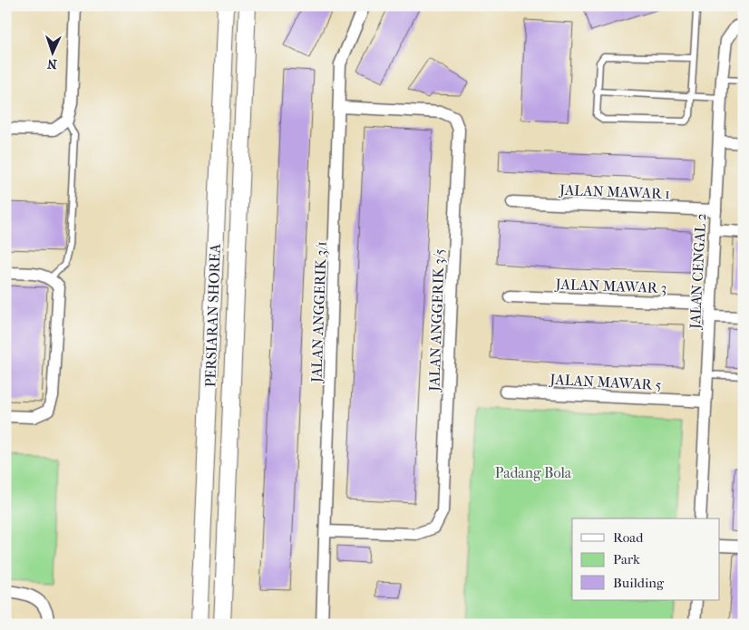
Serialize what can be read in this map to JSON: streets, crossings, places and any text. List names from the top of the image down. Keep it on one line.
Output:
{"streets":{"main road":["PERSIARAN SHOREA"],"street":["JALAN MAWAR 1","JALAN CENGAL 2","JALAN MAWAR 3","JALAN ANGGERIK 3/1","JALAN ANGGERIK 3/5","JALAN MAWAR 5"]},"crossings":[["JALAN MAWAR 1","JALAN CENGAL 2"],["JALAN CENGAL 2","JALAN MAWAR 3"],["JALAN CENGAL 2","JALAN MAWAR 5"],["JALAN ANGGERIK 3/1","JALAN ANGGERIK 3/5"]],"parks":["Padang Bola"],"legend":["Road","Park","Building"],"north":"bottom"}
